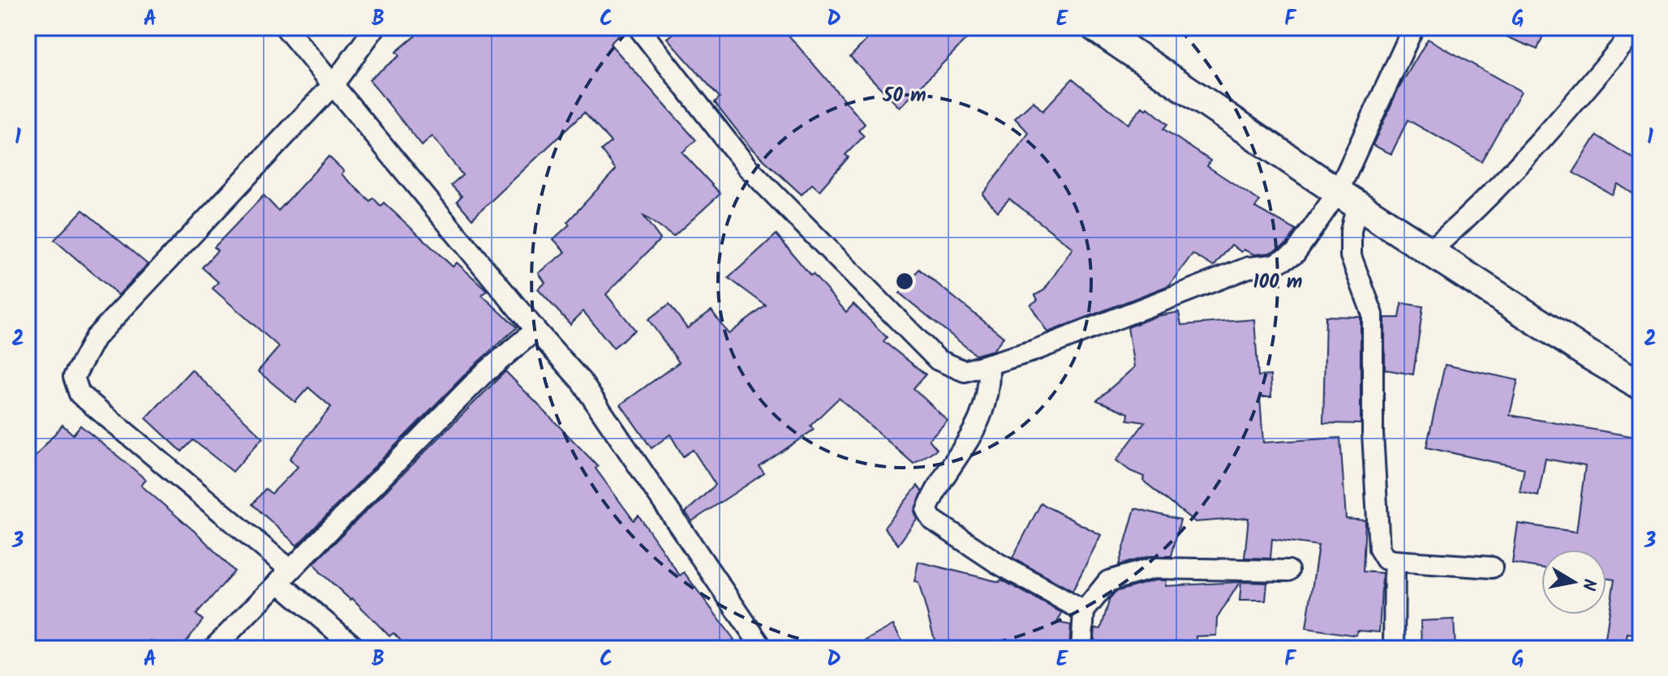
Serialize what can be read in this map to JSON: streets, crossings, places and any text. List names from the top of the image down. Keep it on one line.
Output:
{"north":"right","grid":{"columns":["A","B","C","D","E","F","G"],"rows":["1","2","3"]},"rings":["50 m","100 m"]}
